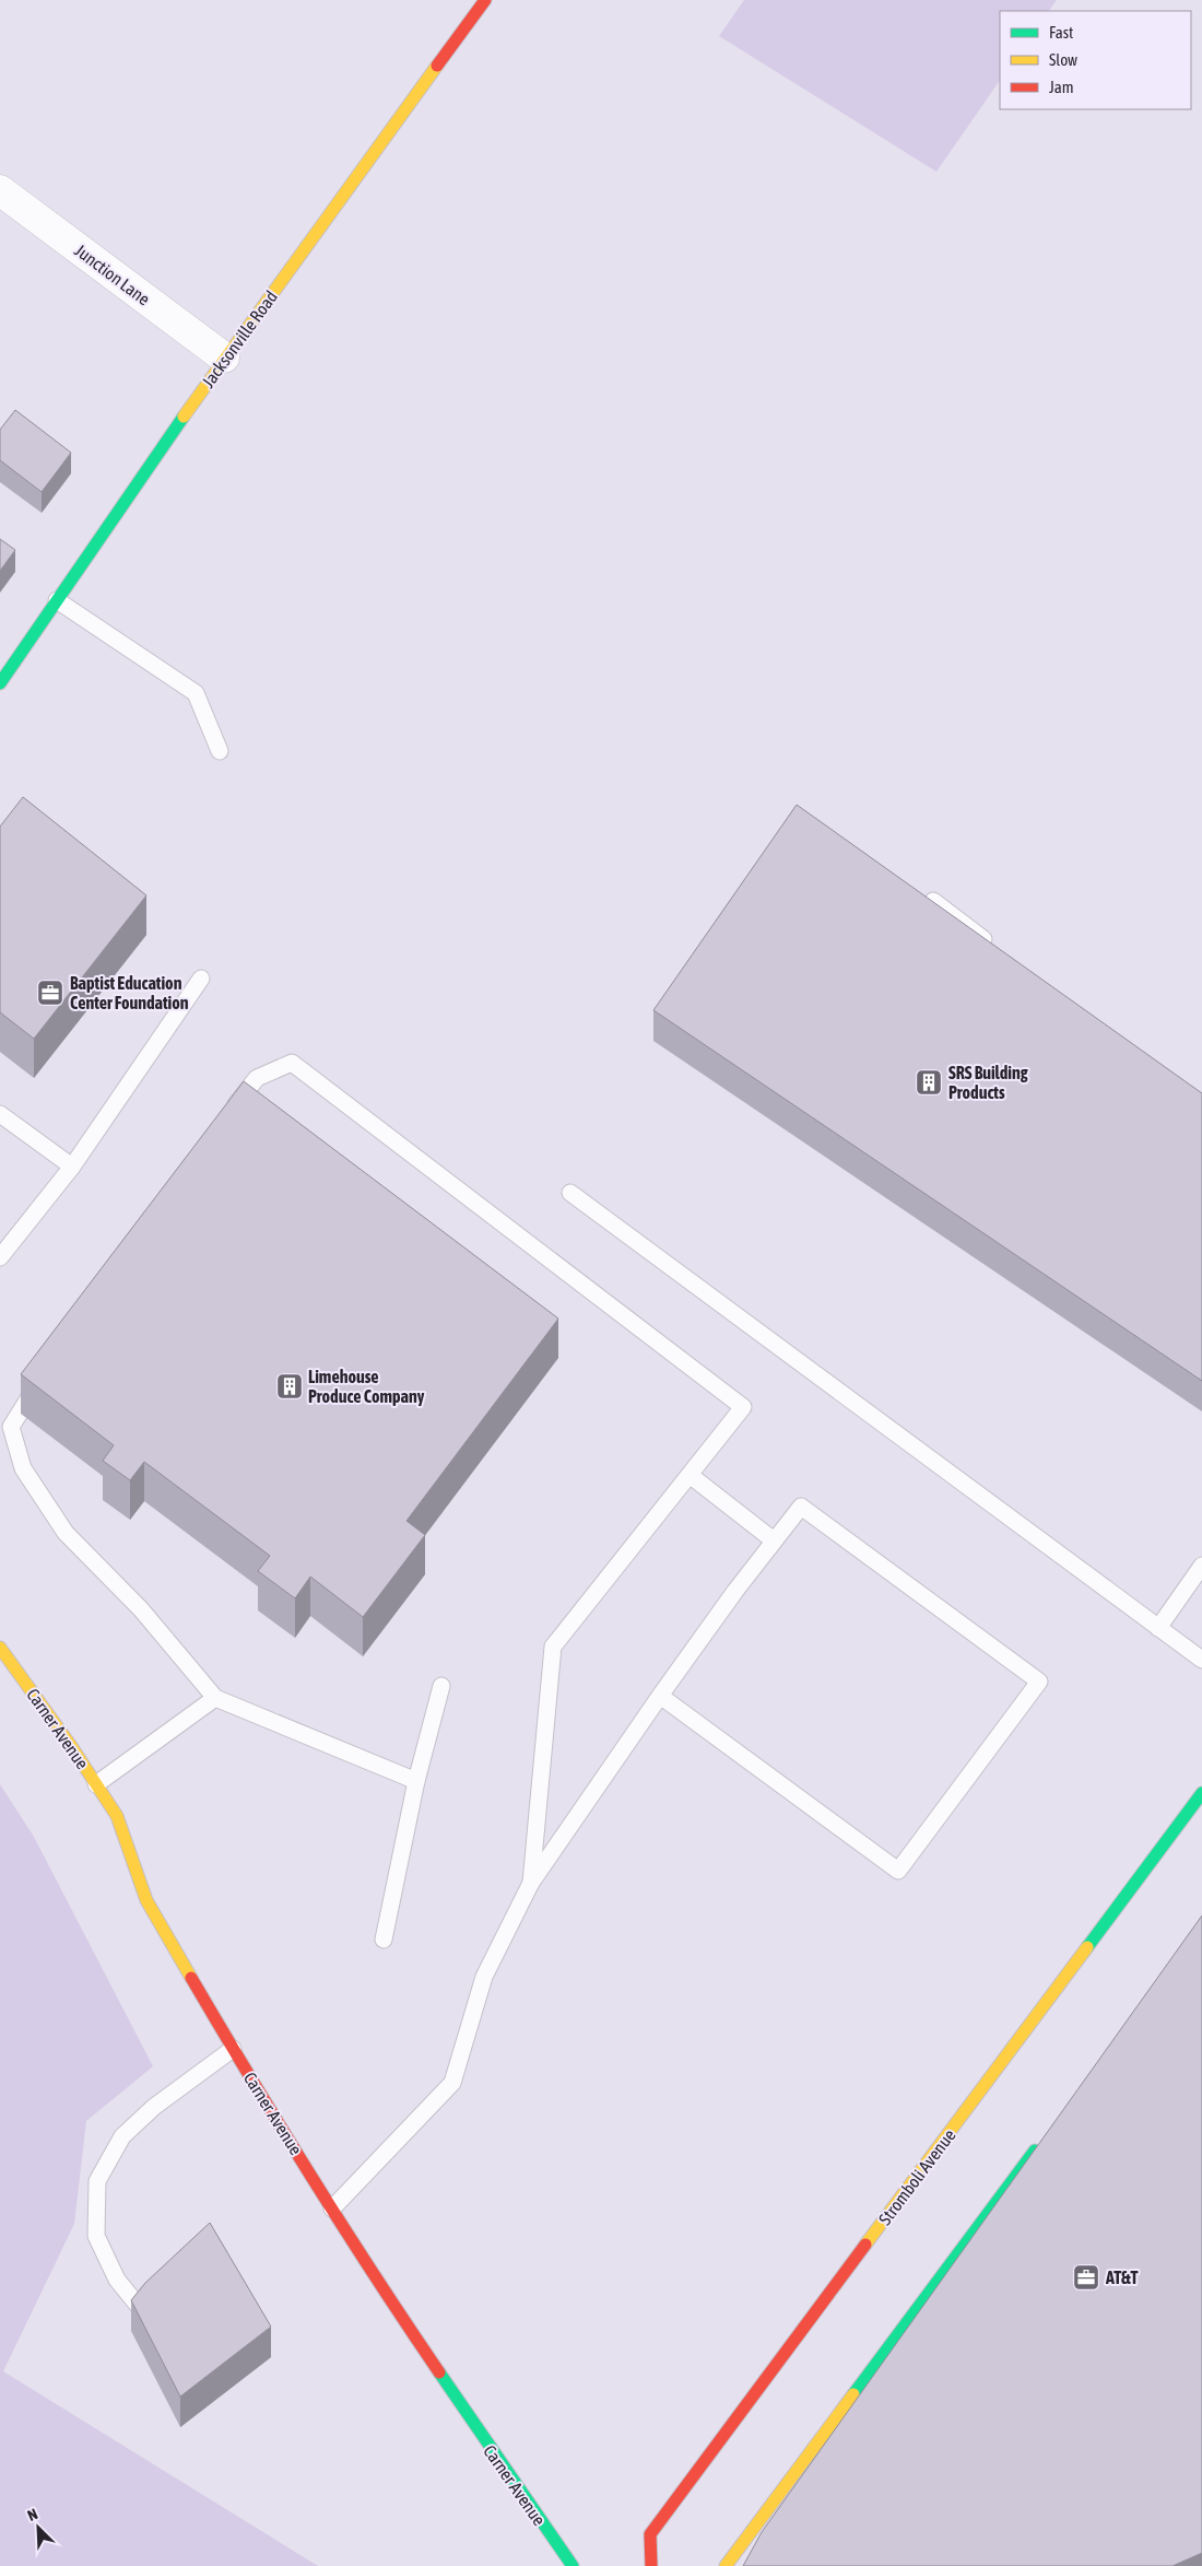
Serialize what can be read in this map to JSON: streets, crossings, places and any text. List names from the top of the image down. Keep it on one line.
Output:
{"streets":{"street":["Junction Lane","Jacksonville Road","Carner Avenue","Stromboli Avenue"]},"crossings":[["Junction Lane","Jacksonville Road"]],"places":{"office":["Baptist Education Center Foundation","AT&T"],"building":["SRS Building Products","Limehouse Produce Company"]},"legend":["Fast","Slow","Jam"],"north":"top left"}
